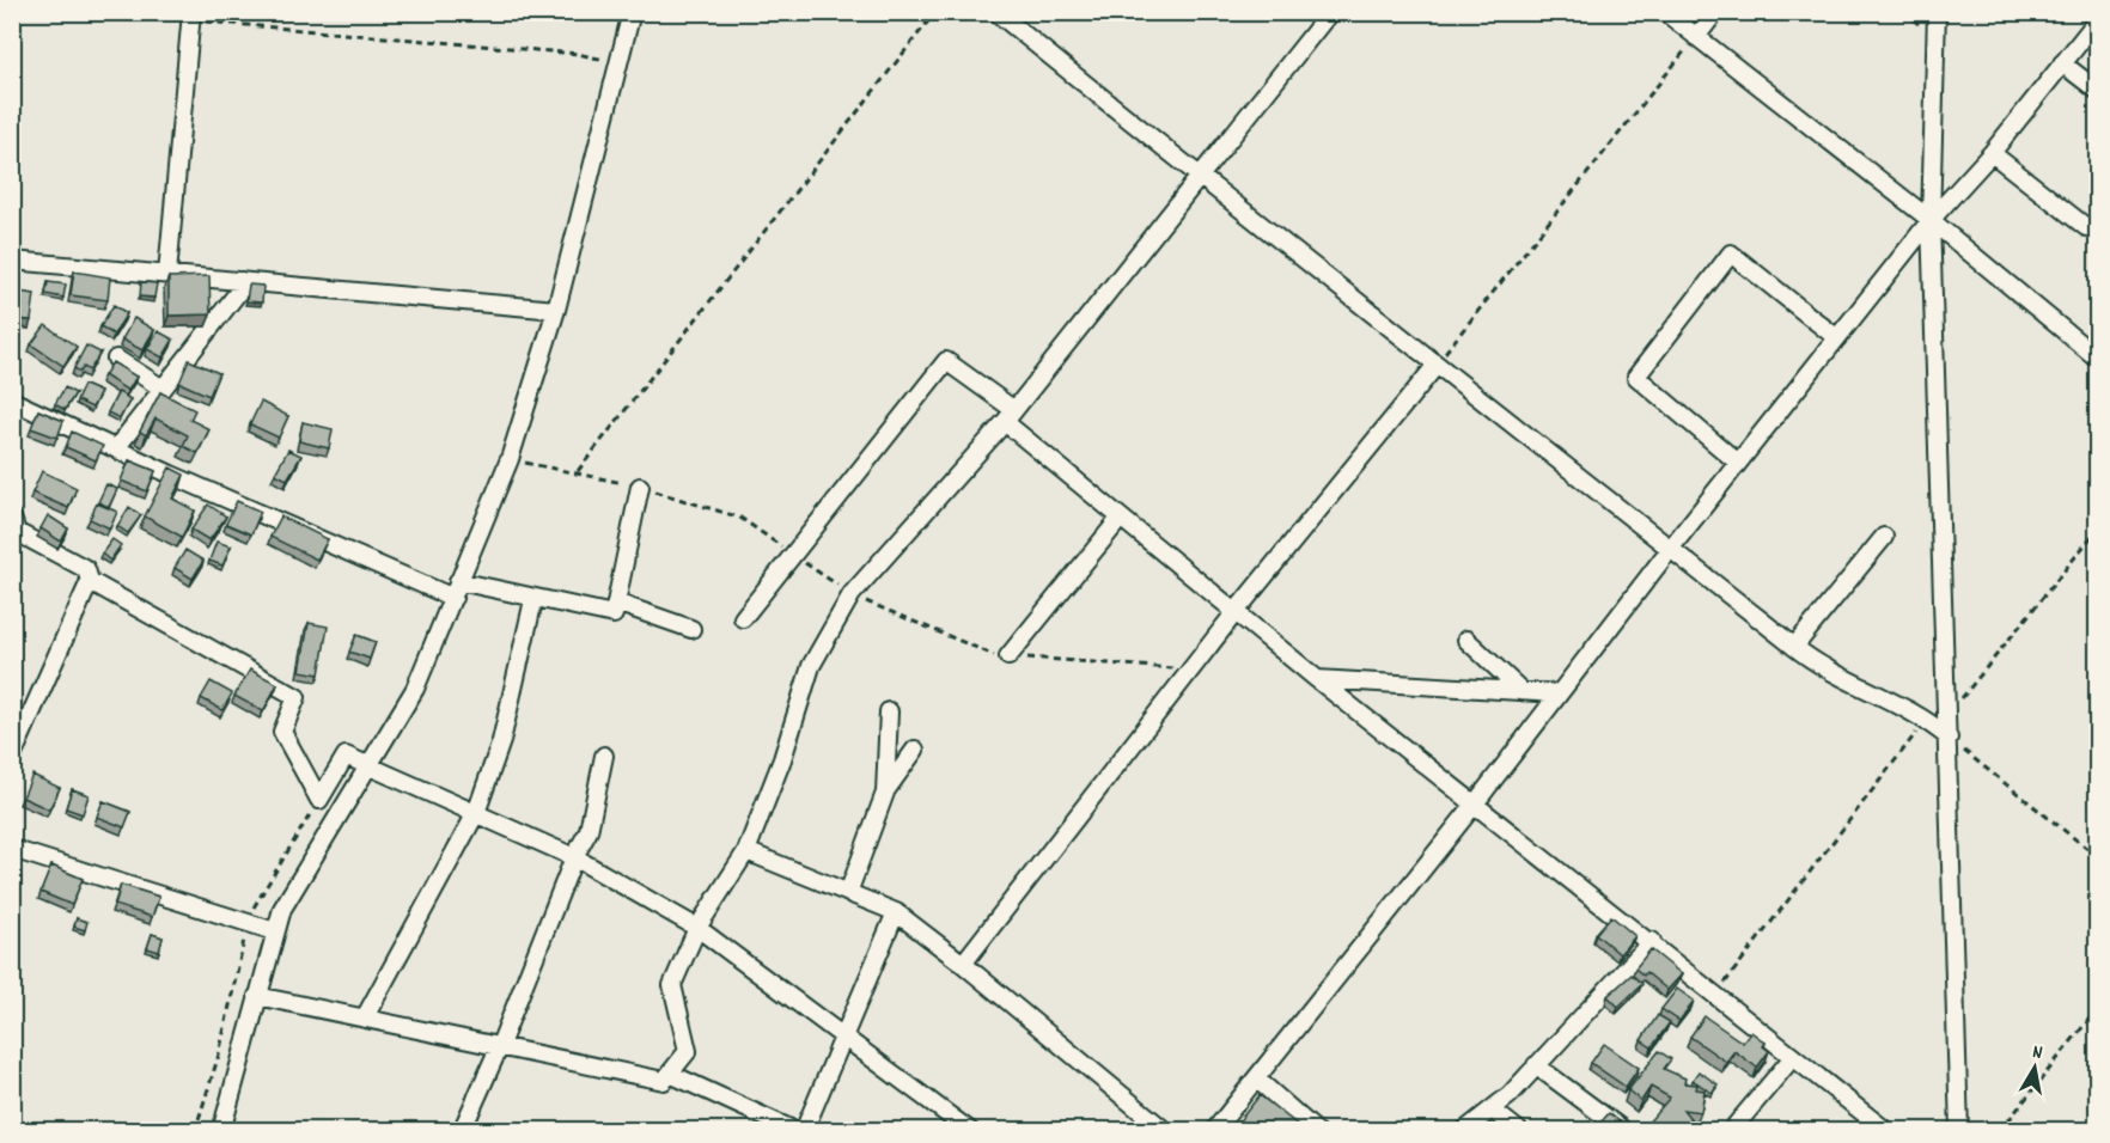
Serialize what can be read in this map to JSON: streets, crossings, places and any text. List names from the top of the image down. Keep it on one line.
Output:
{"north":"top"}
